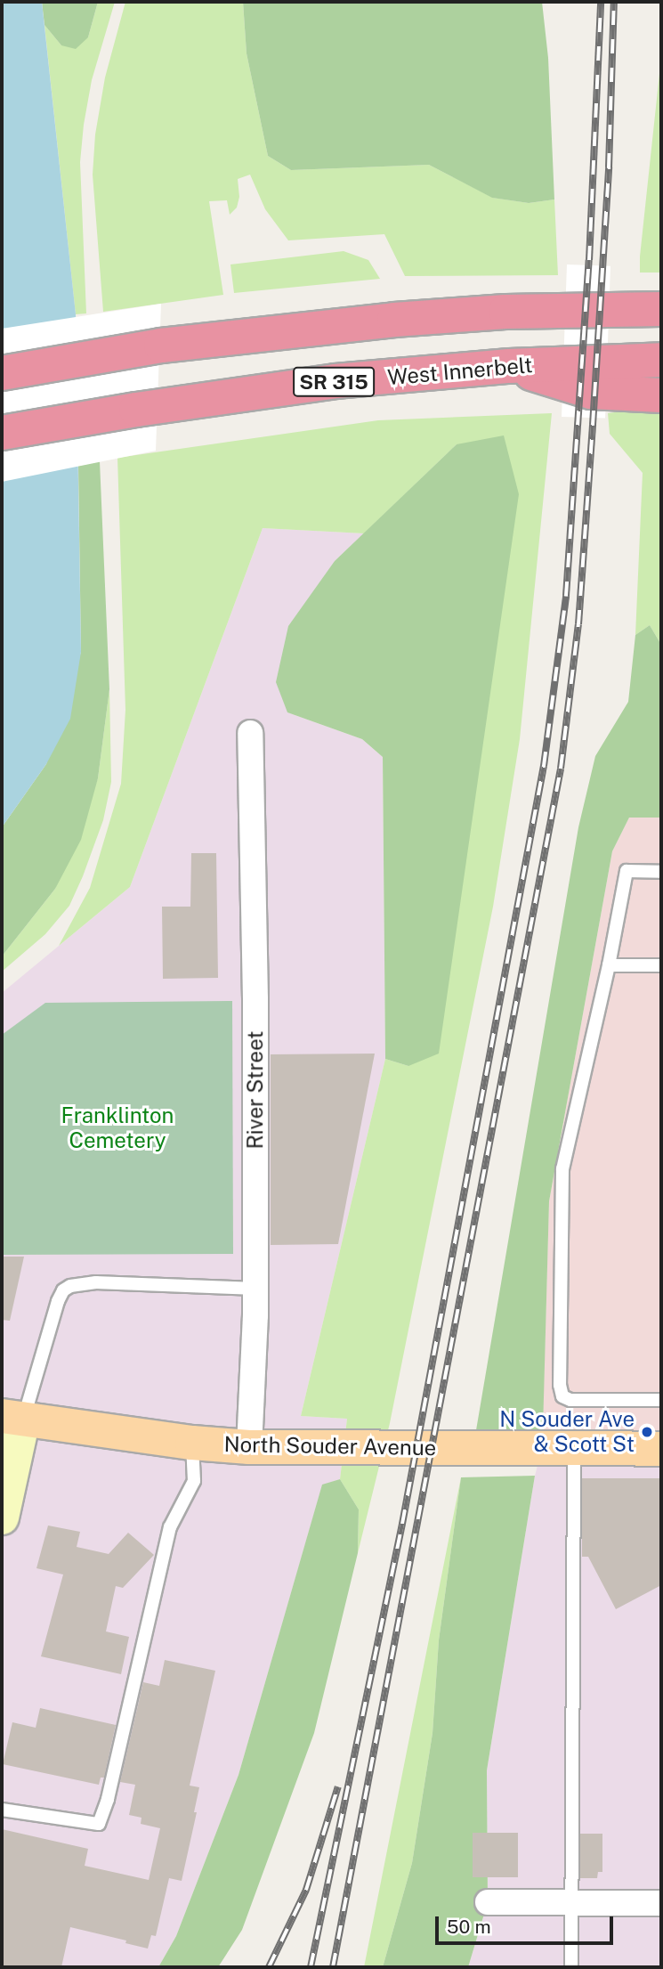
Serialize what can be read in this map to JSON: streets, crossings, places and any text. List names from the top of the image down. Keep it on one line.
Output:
{"streets":{"highway":["West Innerbelt","SR 315"],"main road":["North Souder Avenue"],"street":["River Street"]},"crossings":[["River Street","North Souder Avenue"]],"parks":["Franklinton Cemetery"],"places":["N Souder Ave & Scott St"],"scale_bar":"50 m"}
